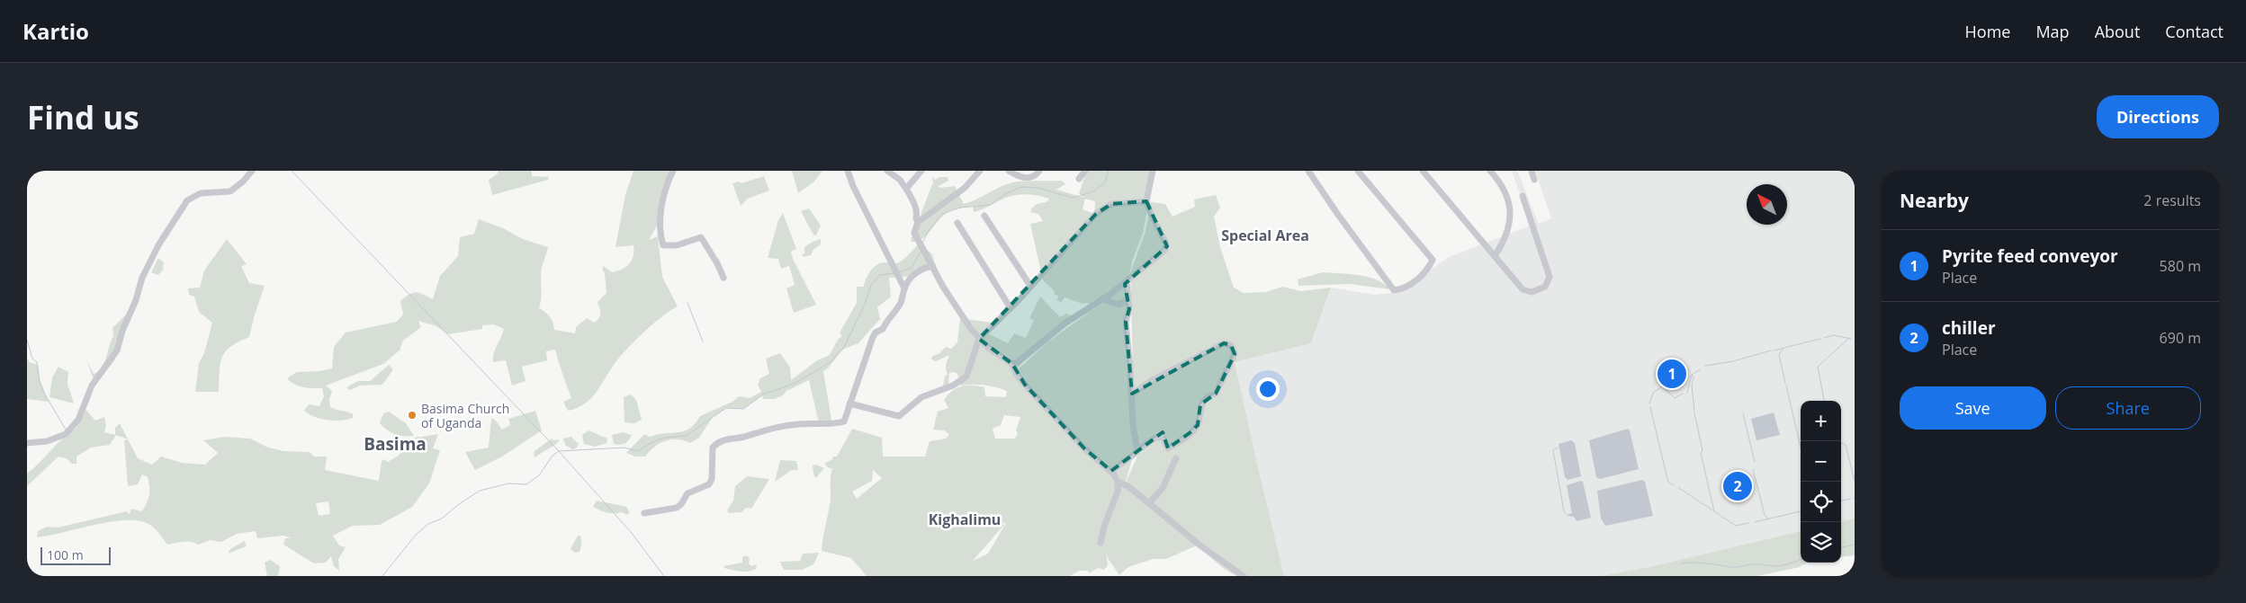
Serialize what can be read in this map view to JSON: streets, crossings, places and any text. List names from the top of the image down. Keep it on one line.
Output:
{"districts":["Special Area","Basima","Kighalimu"],"places":["Basima Church of Uganda"],"scale_bar":"100 m","north":"top left","page":{"header":"Kartio","nav":["Home","Map","About","Contact"],"buttons":["Directions",["Save","Share"]],"title":"Find us","heading":["Nearby","2 results"],"list":[{"mark":"1","name":"Pyrite feed conveyor","note":"Place","value":"580 m"},{"mark":"2","name":"chiller","note":"Place","value":"690 m"}],"pins":["1","2"],"map_buttons":["+","−"],"scale":"100 m"}}
